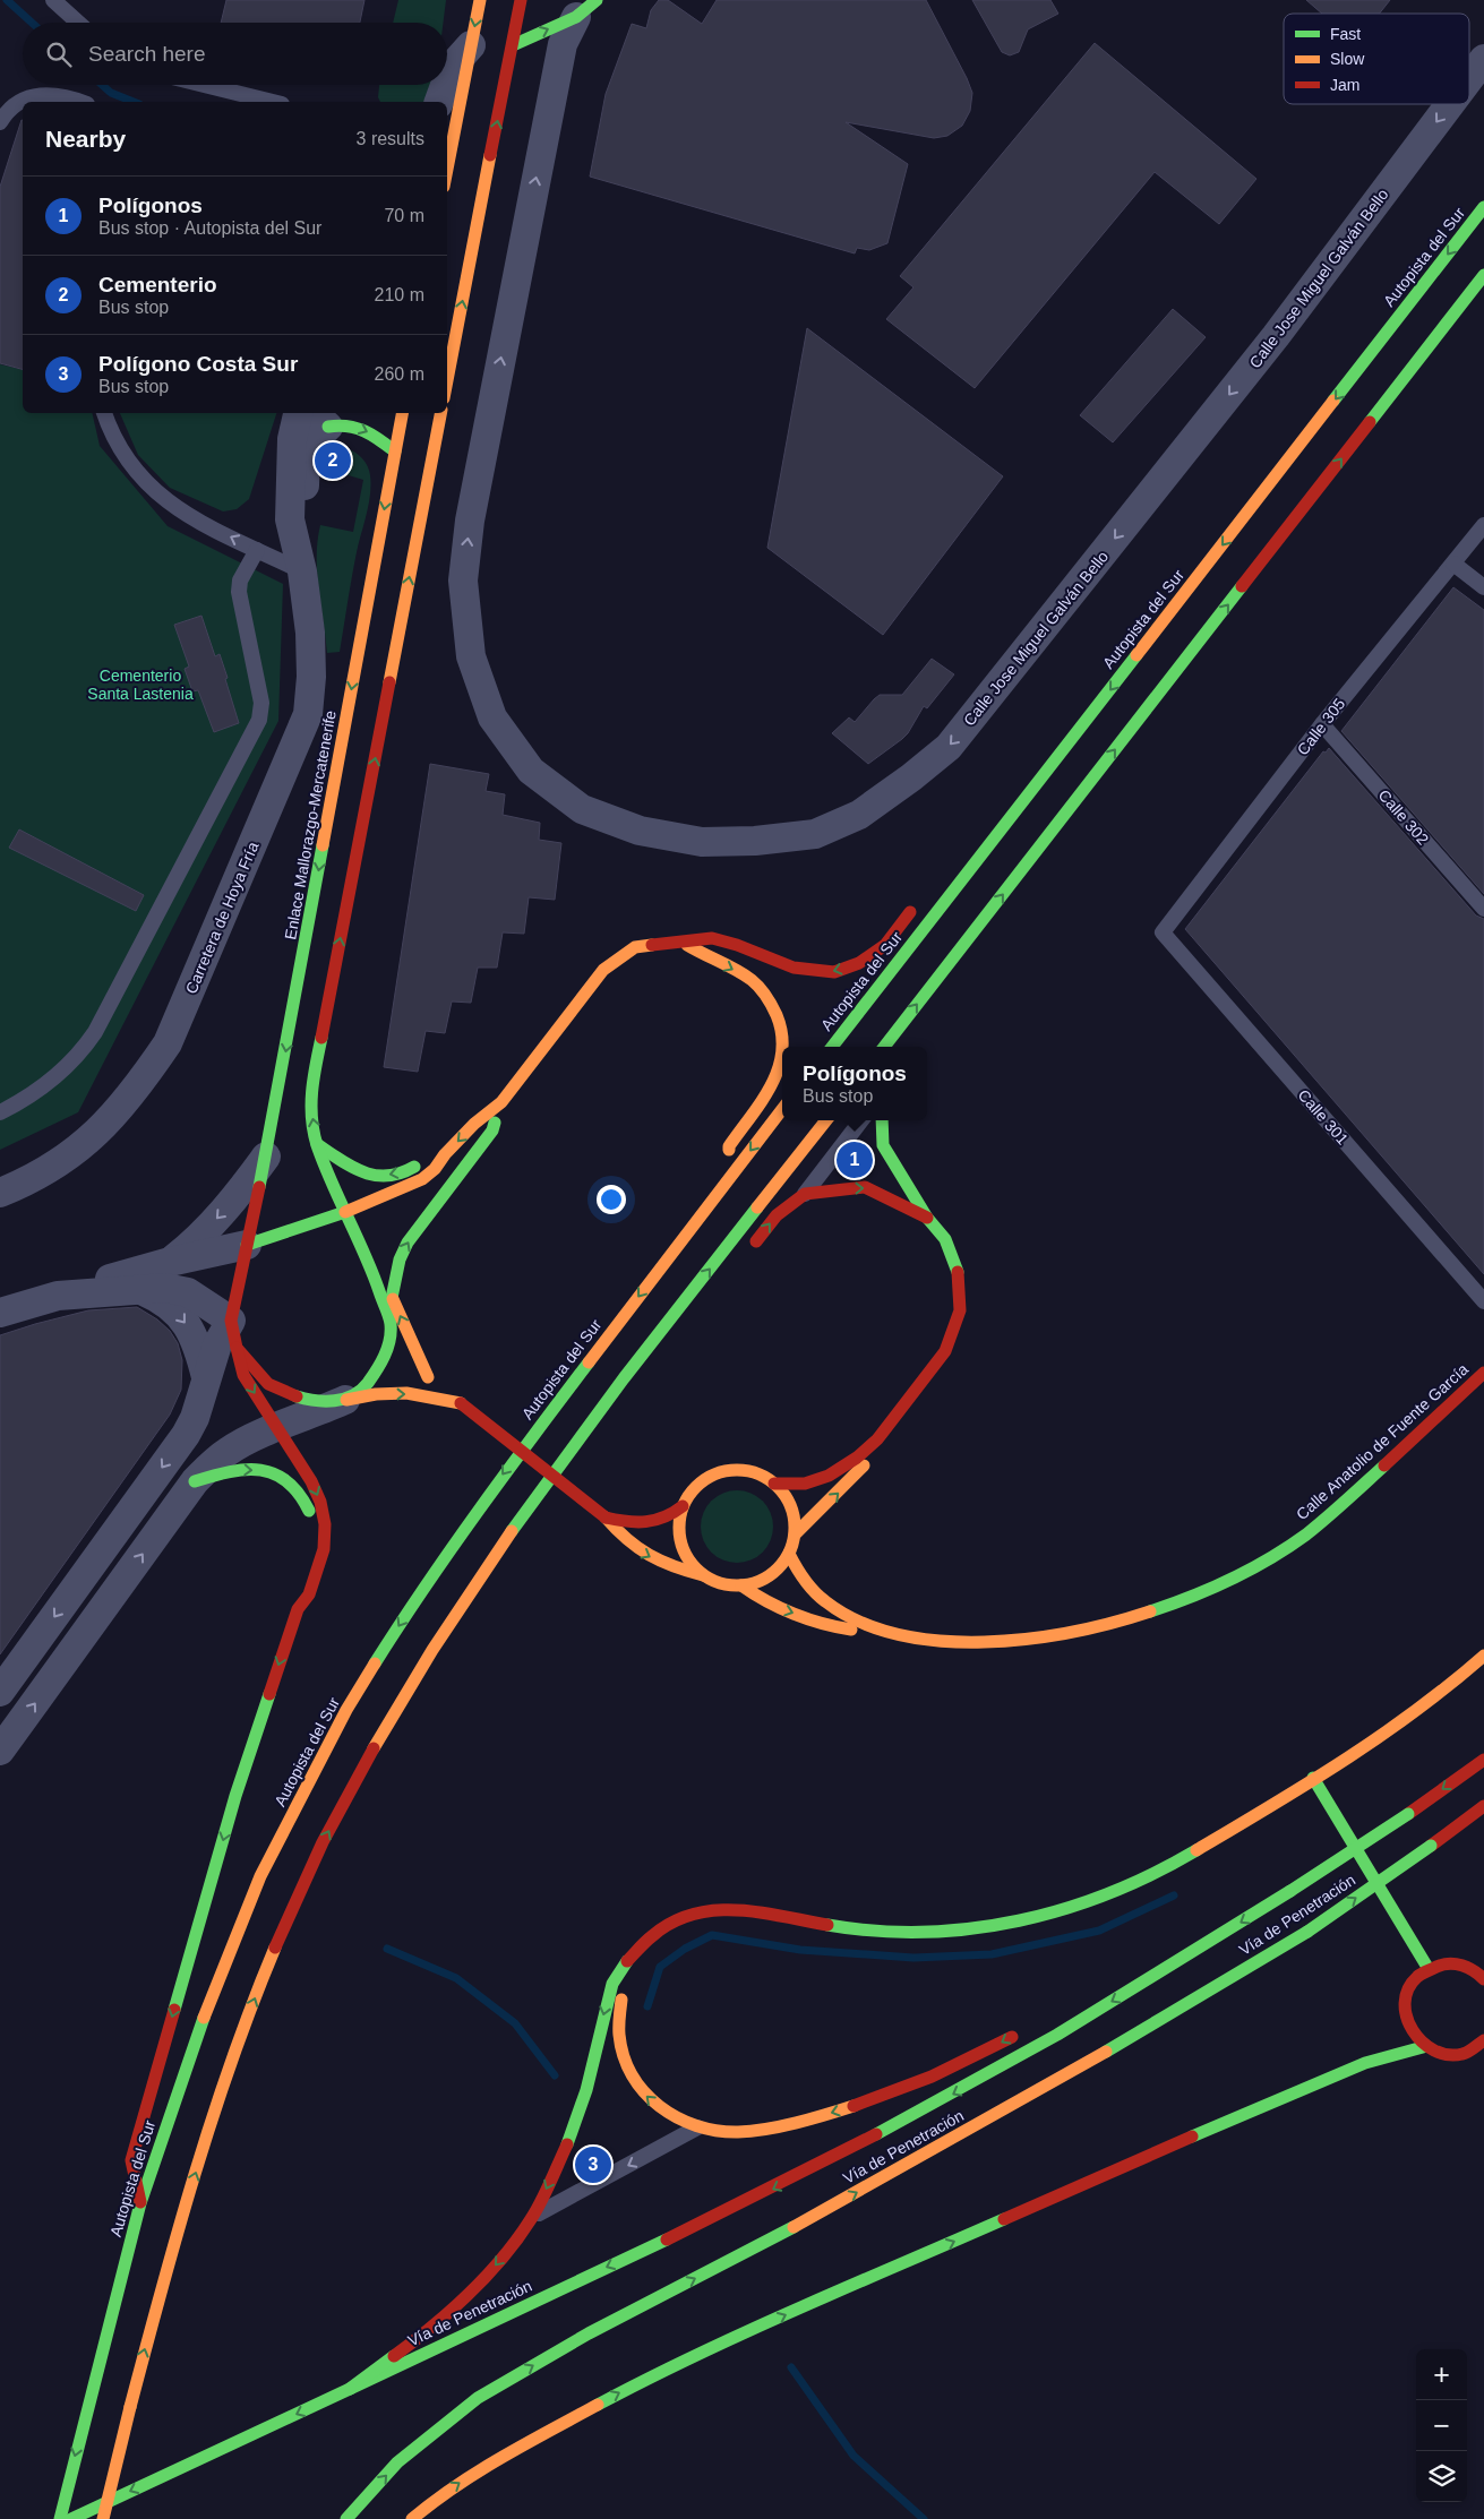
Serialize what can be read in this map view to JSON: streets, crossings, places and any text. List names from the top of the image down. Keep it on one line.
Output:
{"streets":{"main road":["Autopista del Sur","Enlace Mallorazgo-Mercatenerife","Calle Anatolio de Fuente García","Vía de Penetración"],"street":["Calle Jose Miguel Galván Bello","Carretera de Hoya Fría"],"lane":["Calle 305","Calle 302","Calle 301"]},"crossings":[["Calle 305","Calle 302"],["Calle 305","Calle 301"]],"parks":["Cementerio Santa Lastenia"],"legend":["Fast","Slow","Jam"],"page":{"search":"Search here","heading":["Nearby","3 results"],"list":[{"mark":"1","name":"Polígonos","note":"Bus stop · Autopista del Sur","value":"70 m"},{"mark":"2","name":"Cementerio","note":"Bus stop","value":"210 m"},{"mark":"3","name":"Polígono Costa Sur","note":"Bus stop","value":"260 m"}],"pins":["2","1","3"],"popup":["Polígonos","Bus stop"],"map_buttons":["+","−"]}}
